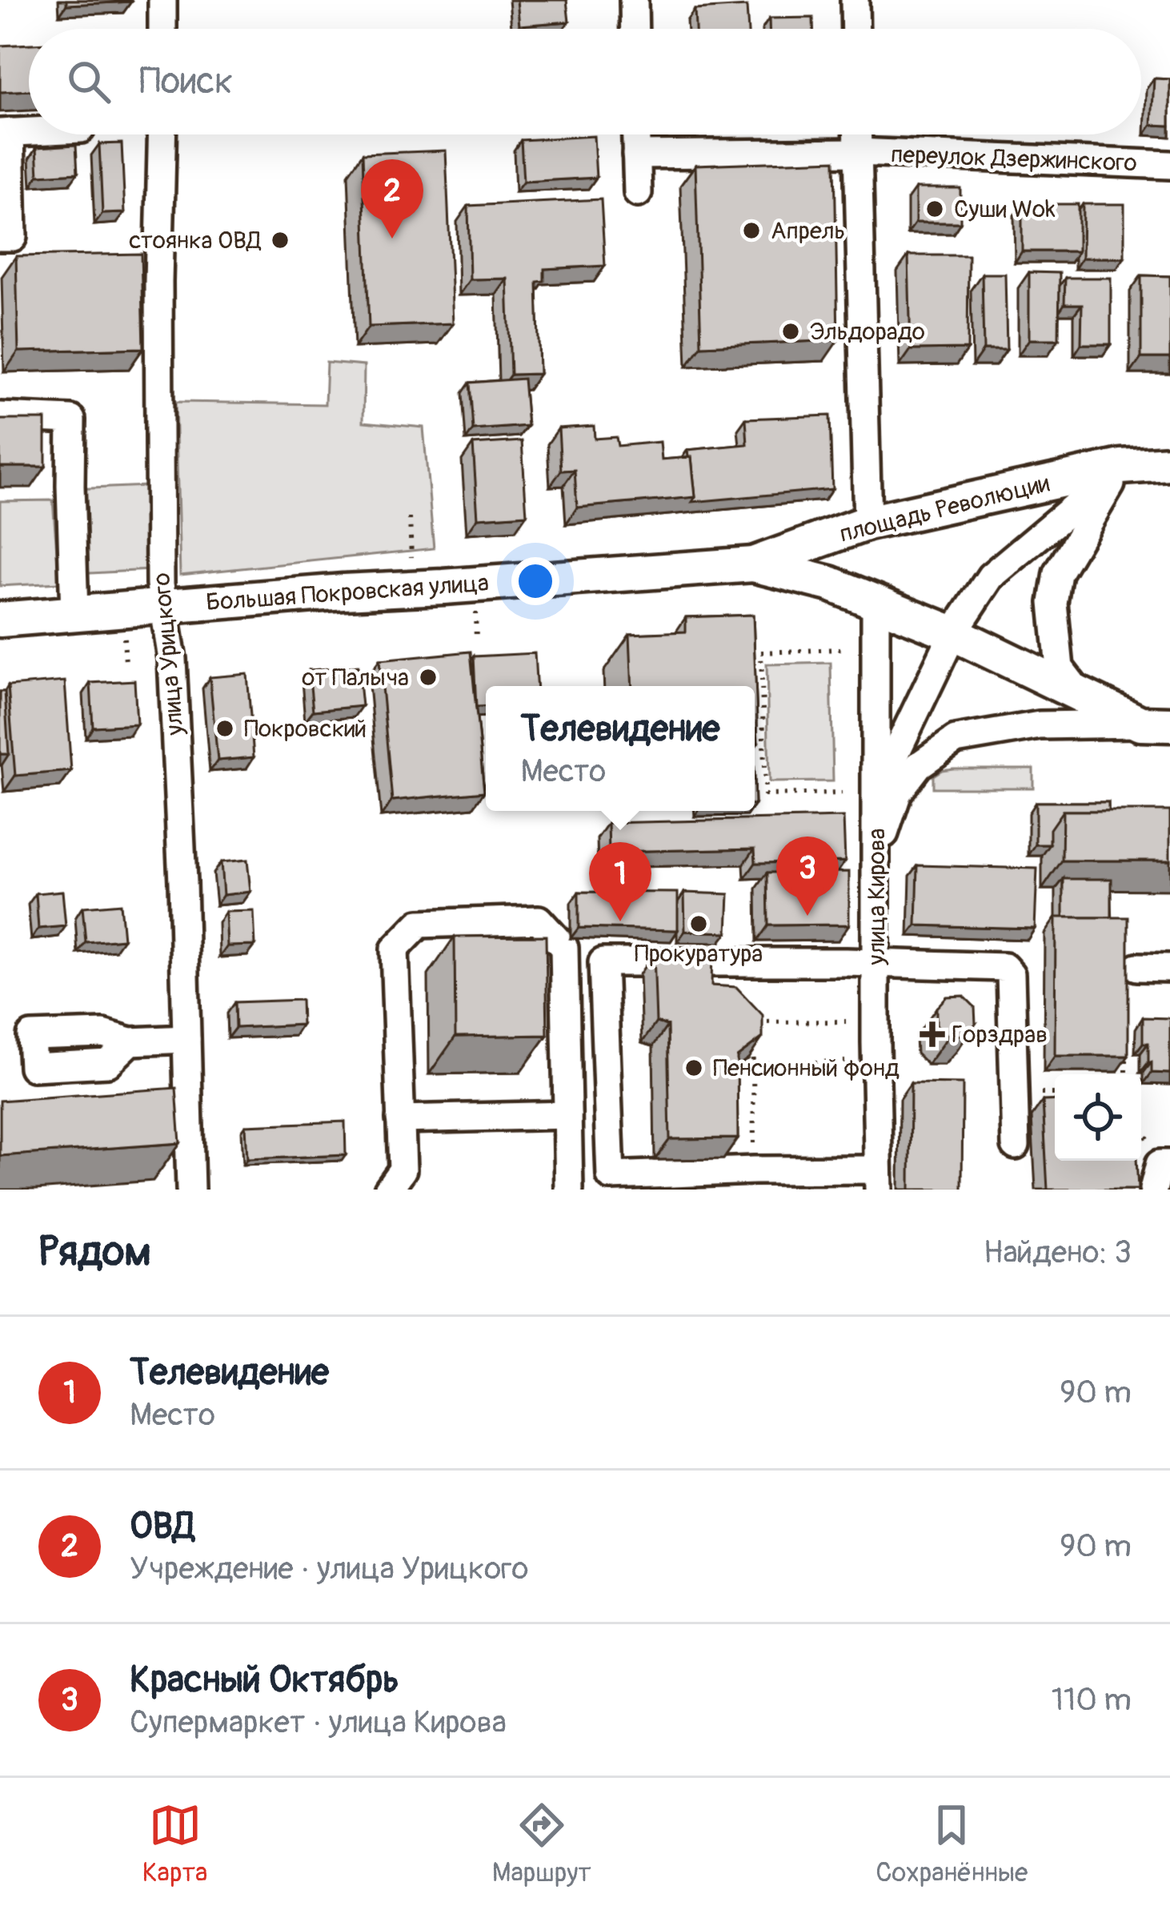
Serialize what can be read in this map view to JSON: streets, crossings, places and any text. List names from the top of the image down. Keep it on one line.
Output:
{"streets":{"main road":["площадь Революции","Большая Покровская улица"],"street":["переулок Дзержинского","улица Урицкого","улица Кирова"]},"crossings":[["площадь Революции","Большая Покровская улица"],["площадь Революции","улица Кирова"],["Большая Покровская улица","улица Урицкого"]],"places":{"other":["Суши Wok","Апрель","стоянка ОВД","Эльдорадо","от Палыча","Покровский","Прокуратура","Пенсионный фонд"],"health":["Горздрав"]},"page":{"search":"Поиск","pins":["2","3","1"],"popup":["Телевидение","Место"],"heading":["Рядом","Найдено: 3"],"list":[{"mark":"1","name":"Телевидение","note":"Место","value":"90 m"},{"mark":"2","name":"ОВД","note":"Учреждение · улица Урицкого","value":"90 m"},{"mark":"3","name":"Красный Октябрь","note":"Супермаркет · улица Кирова","value":"110 m"}],"nav":["Карта","Маршрут","Сохранённые"]}}
